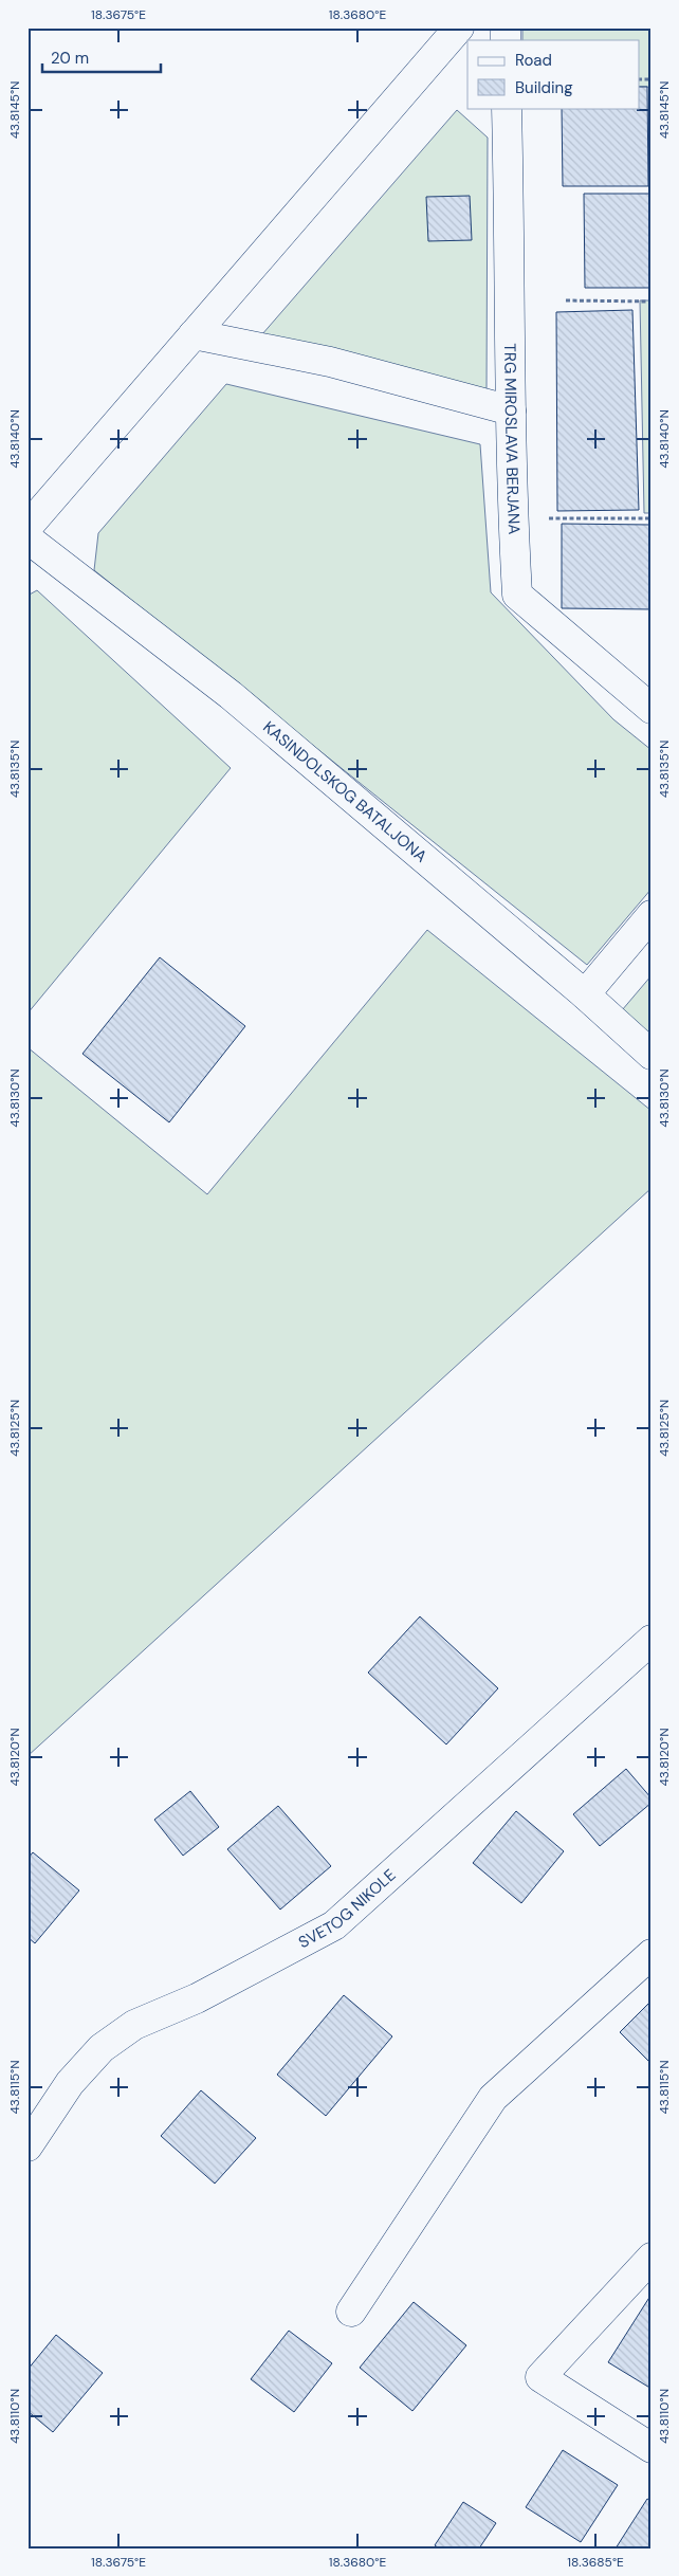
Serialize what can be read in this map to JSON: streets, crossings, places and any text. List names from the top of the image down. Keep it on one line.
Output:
{"streets":{"street":["TRG MIROSLAVA BERJANA","KASINDOLSKOG BATALJONA","SVETOG NIKOLE"]},"legend":["Road","Building"],"scale_bar":"20 m","coordinates":["18.3675°E","18.3680°E","43.8145°N","43.8140°N","43.8135°N","43.8130°N","43.8125°N","43.8120°N","43.8115°N","43.8110°N","18.3685°E"]}
